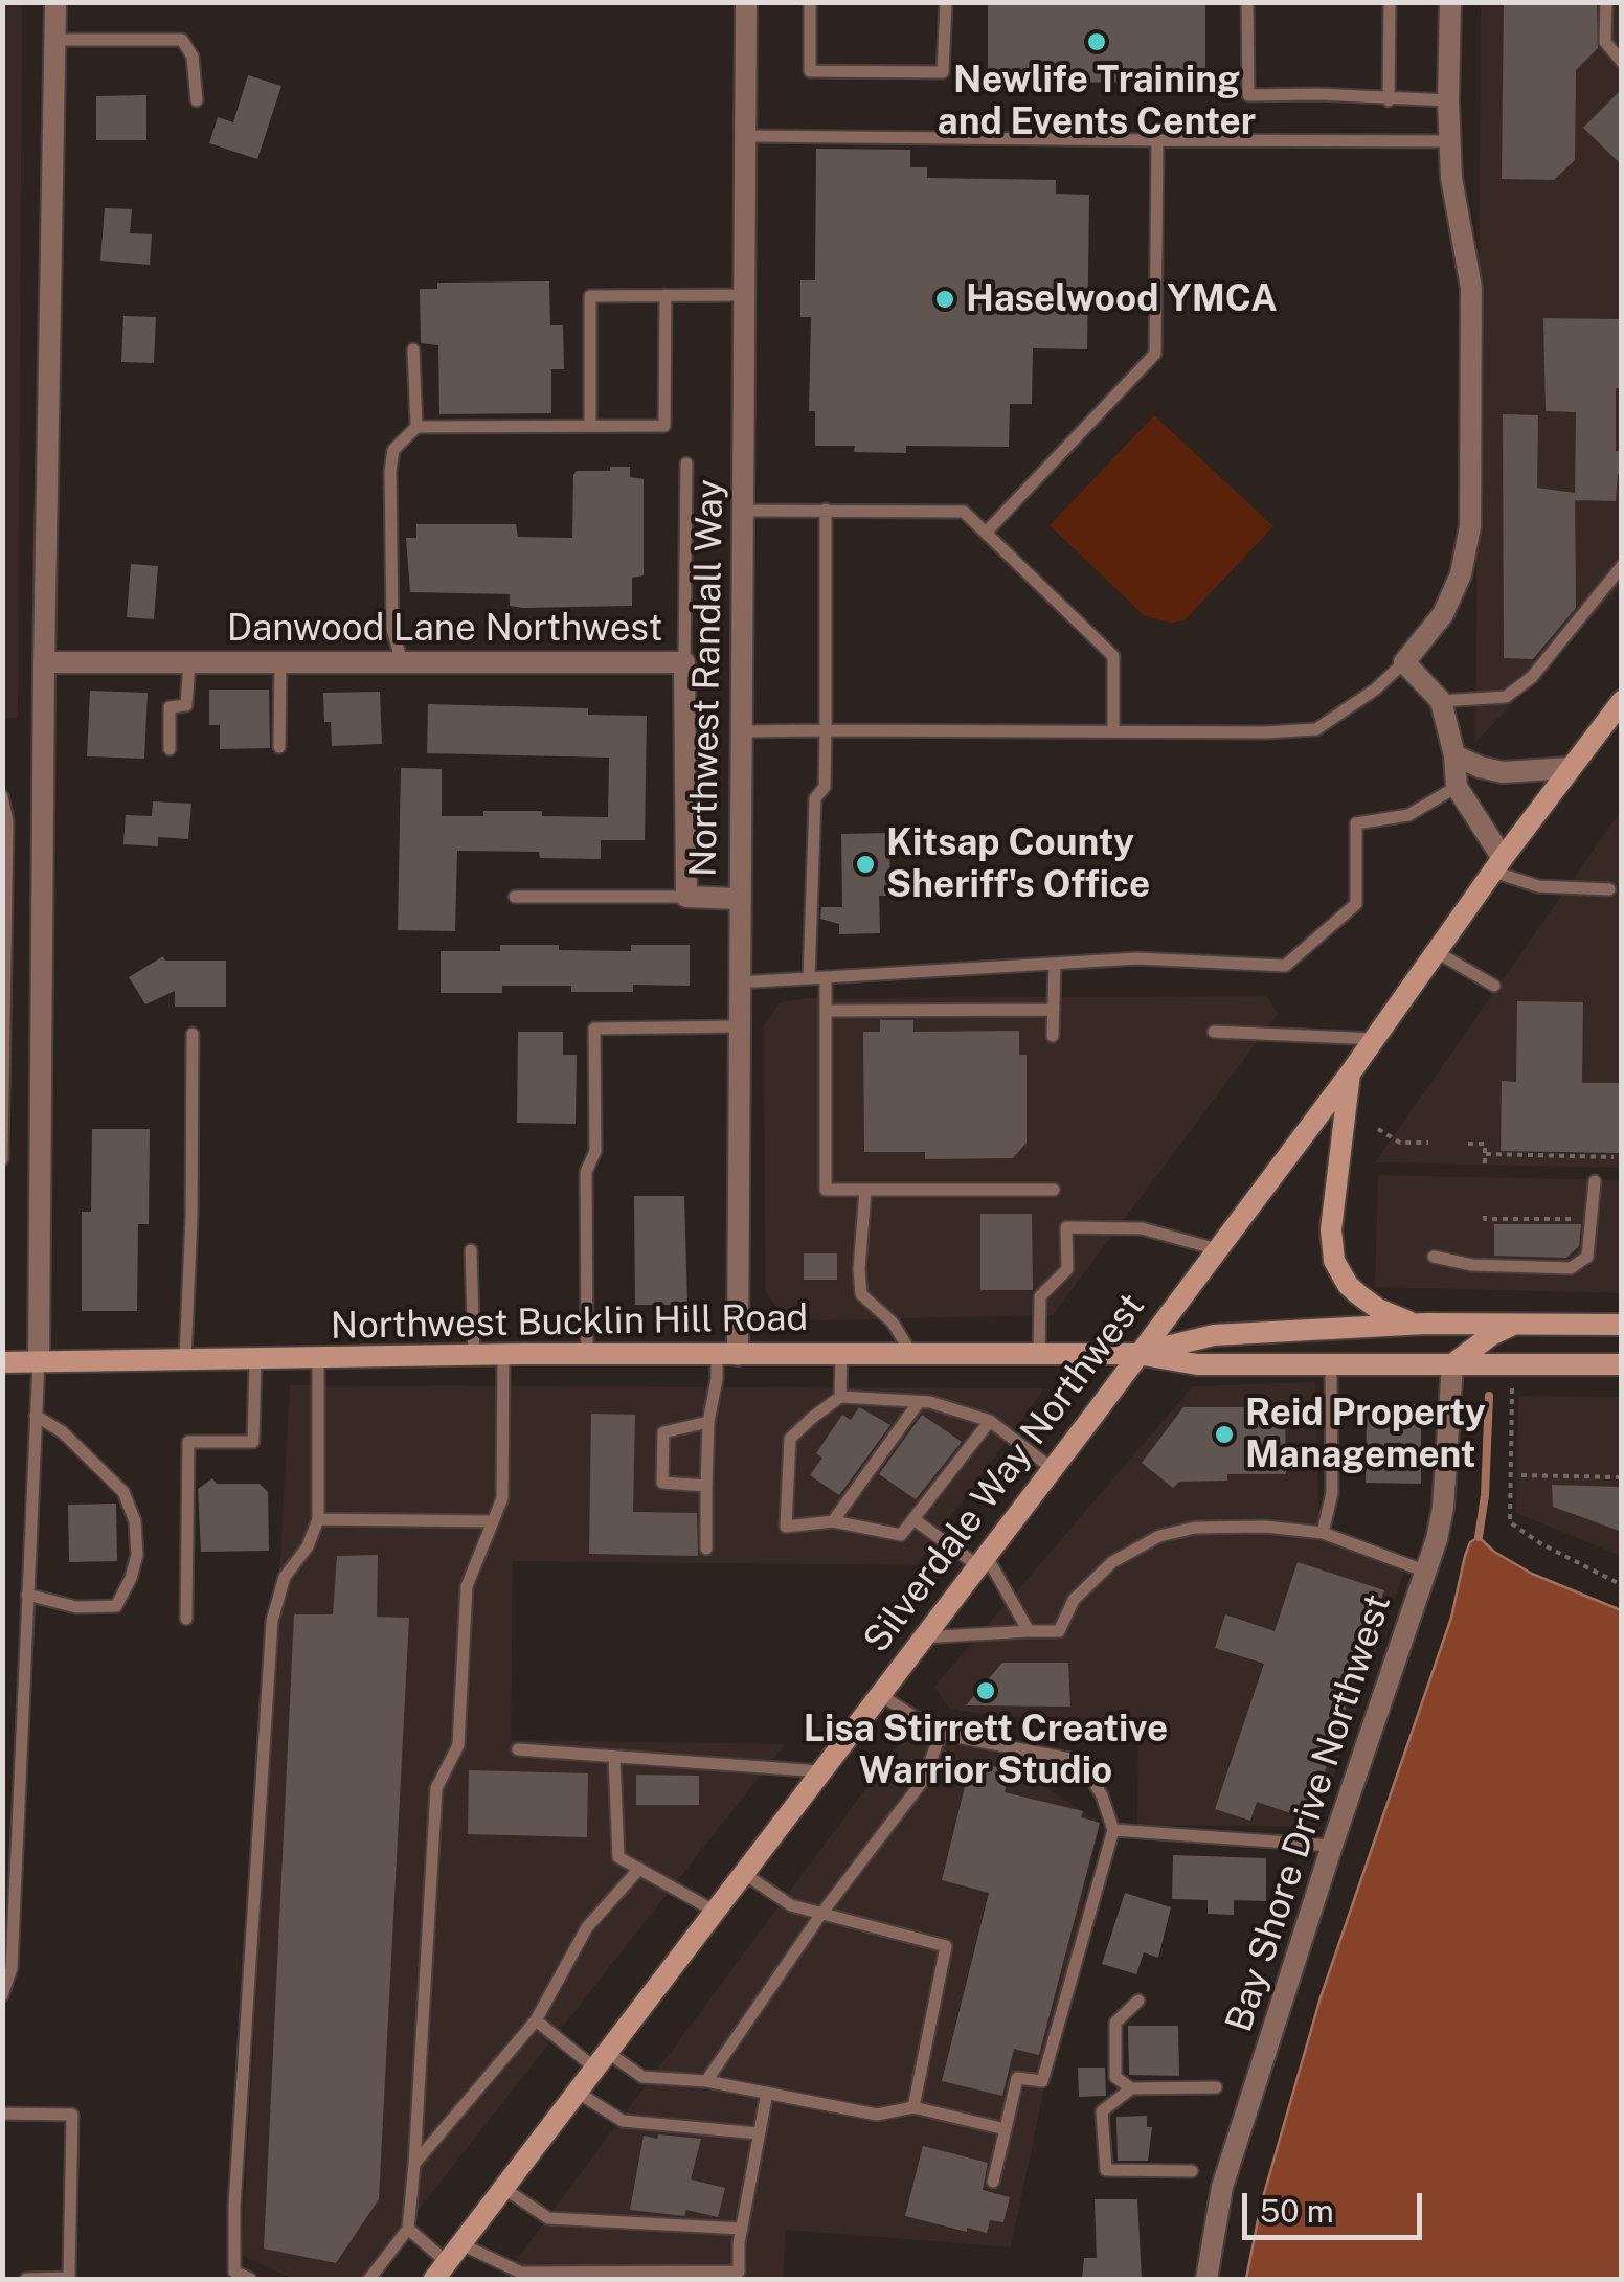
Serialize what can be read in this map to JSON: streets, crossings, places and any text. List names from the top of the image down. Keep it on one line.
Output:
{"streets":{"main road":["Northwest Bucklin Hill Road","Silverdale Way Northwest"],"street":["Danwood Lane Northwest","Northwest Randall Way","Bay Shore Drive Northwest"]},"crossings":[["Northwest Randall Way","Northwest Bucklin Hill Road"],["Northwest Bucklin Hill Road","Silverdale Way Northwest"],["Northwest Bucklin Hill Road","Bay Shore Drive Northwest"]],"places":["Newlife Training and Events Center","Haselwood YMCA","Kitsap County Sheriff's Office","Reid Property Management","Lisa Stirrett Creative Warrior Studio"],"scale_bar":"50 m"}
